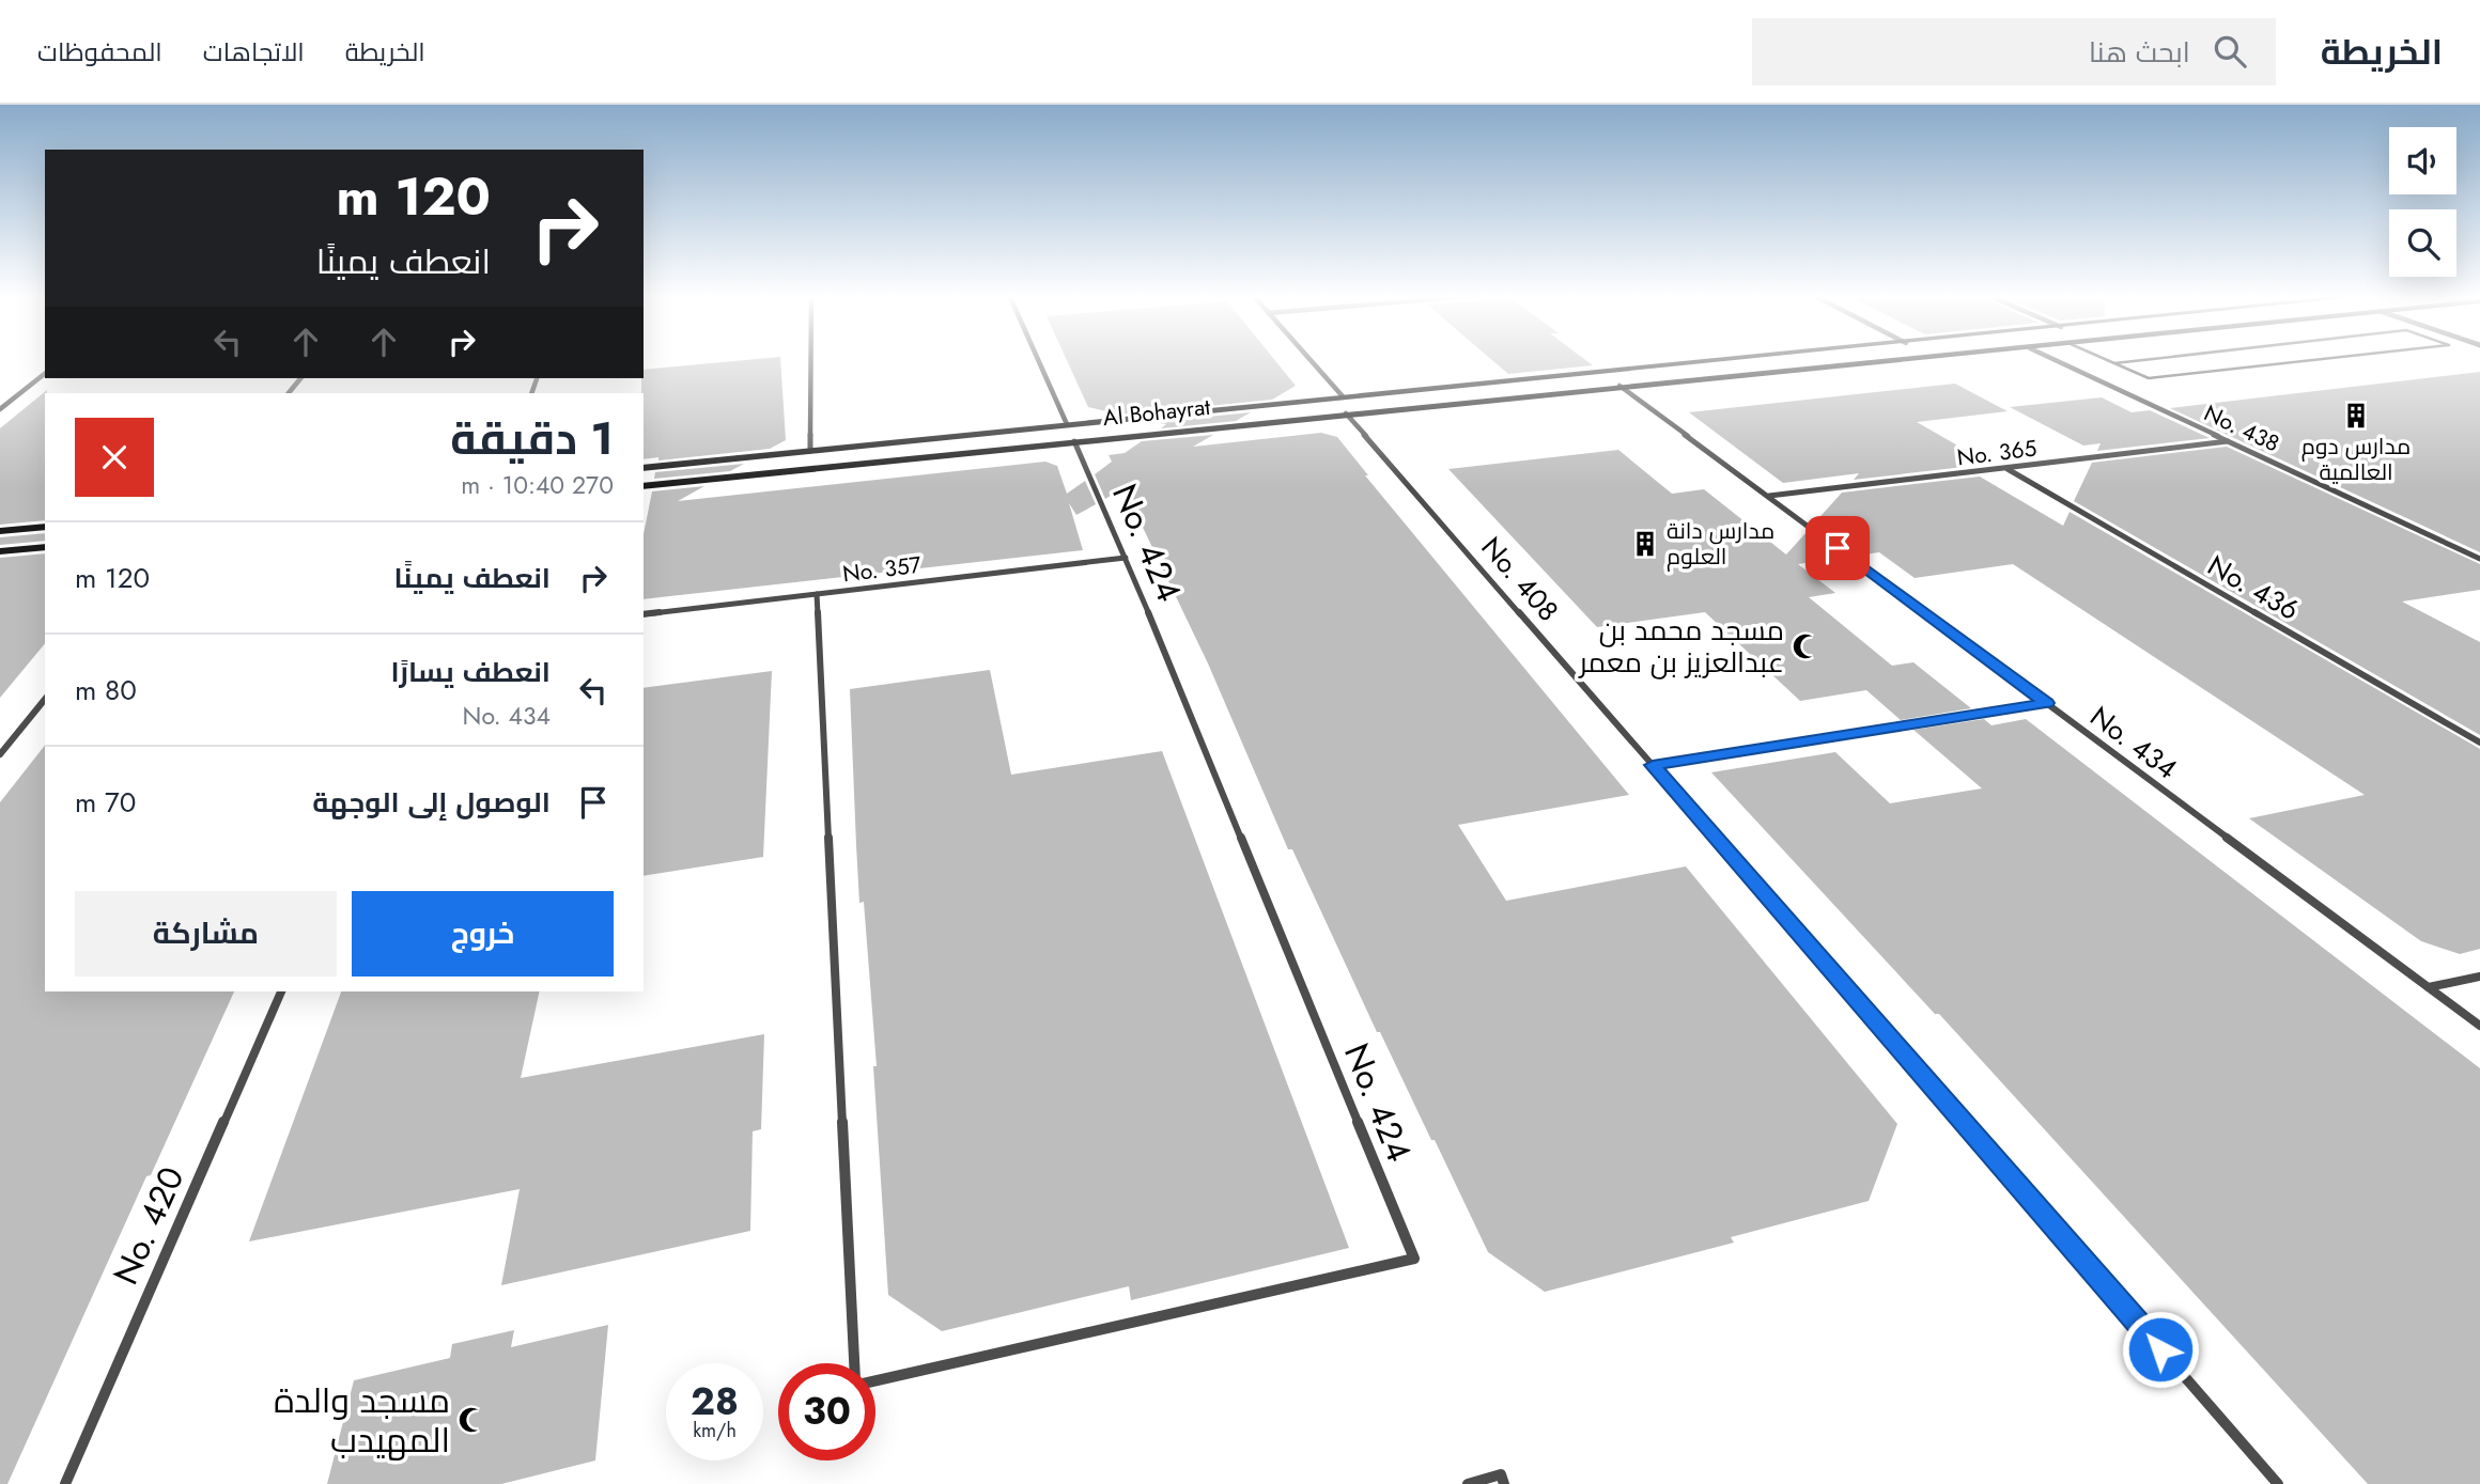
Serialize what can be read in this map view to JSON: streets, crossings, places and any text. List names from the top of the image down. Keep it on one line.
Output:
{"streets":{"street":["Al Bohayrat","No. 438","No. 365","No. 424","No. 357","No. 408","No. 436","No. 434","No. 420"]},"crossings":[["Al Bohayrat","No. 424"],["Al Bohayrat","No. 408"],["Al Bohayrat","No. 434"],["No. 438","No. 365"],["No. 365","No. 436"],["No. 365","No. 434"],["No. 424","No. 357"]],"places":{"building":["مدارس دوم العالمية","مدارس دانة العلوم"],"mosque":["مسجد محمد بن عبدالعزيز بن معمر","مسجد والدة المهيدب"]},"page":{"header":"الخريطة","search":"ابحث هنا","nav":["الخريطة","الاتجاهات","المحفوظات"],"turn":["120 m","انعطف يمينًا"],"heading":["1 دقيقة","270 m · 10:40"],"list":[{"name":"انعطف يمينًا","value":"120 m"},{"name":"انعطف يسارًا","note":"No. 434","value":"80 m"},{"name":"الوصول إلى الوجهة","value":"70 m"}],"buttons":["خروج","مشاركة"],"speed":"28 km/h","limit":"30"}}
